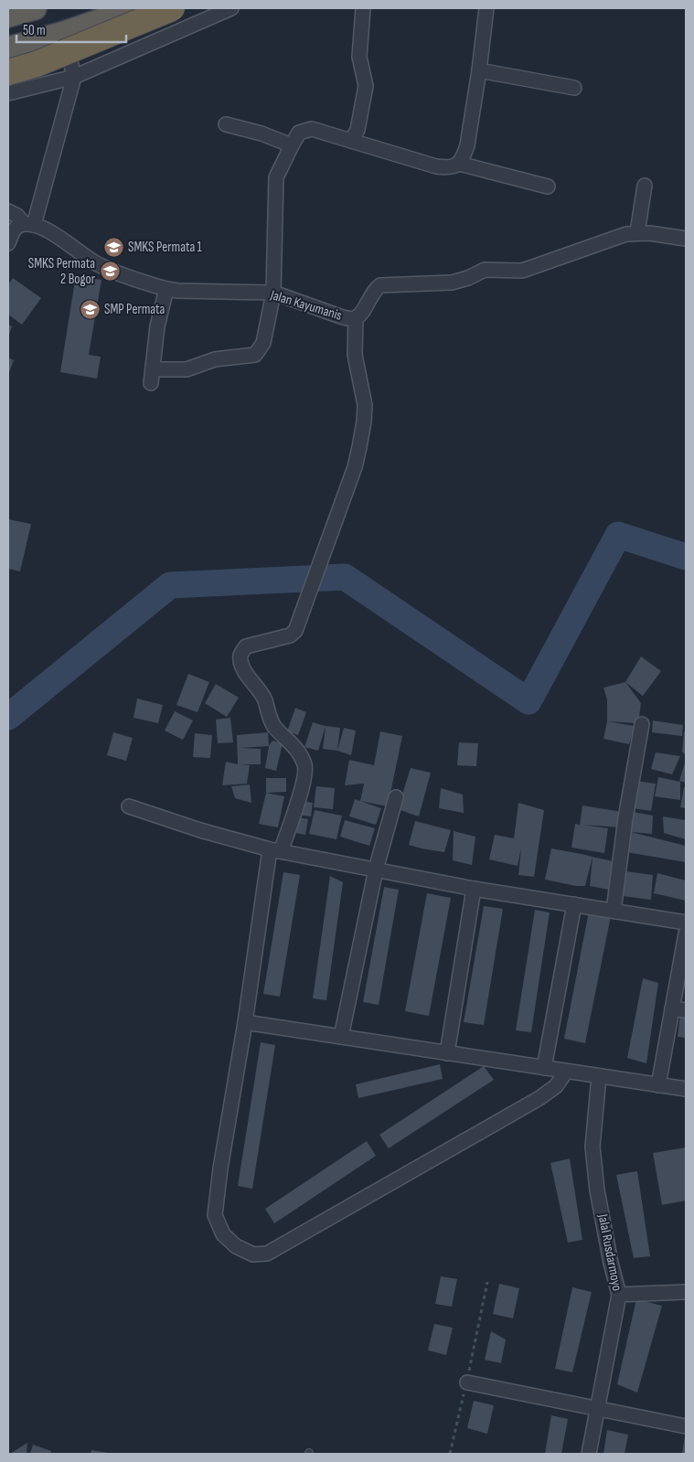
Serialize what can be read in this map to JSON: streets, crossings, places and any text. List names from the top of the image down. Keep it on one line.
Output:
{"streets":{"street":["Jalan Kayumanis","Jalal Rusdarmoyo"]},"places":{"school or university":["SMKS Permata 1","SMKS Permata 2 Bogor","SMP Permata"]},"scale_bar":"50 m"}
